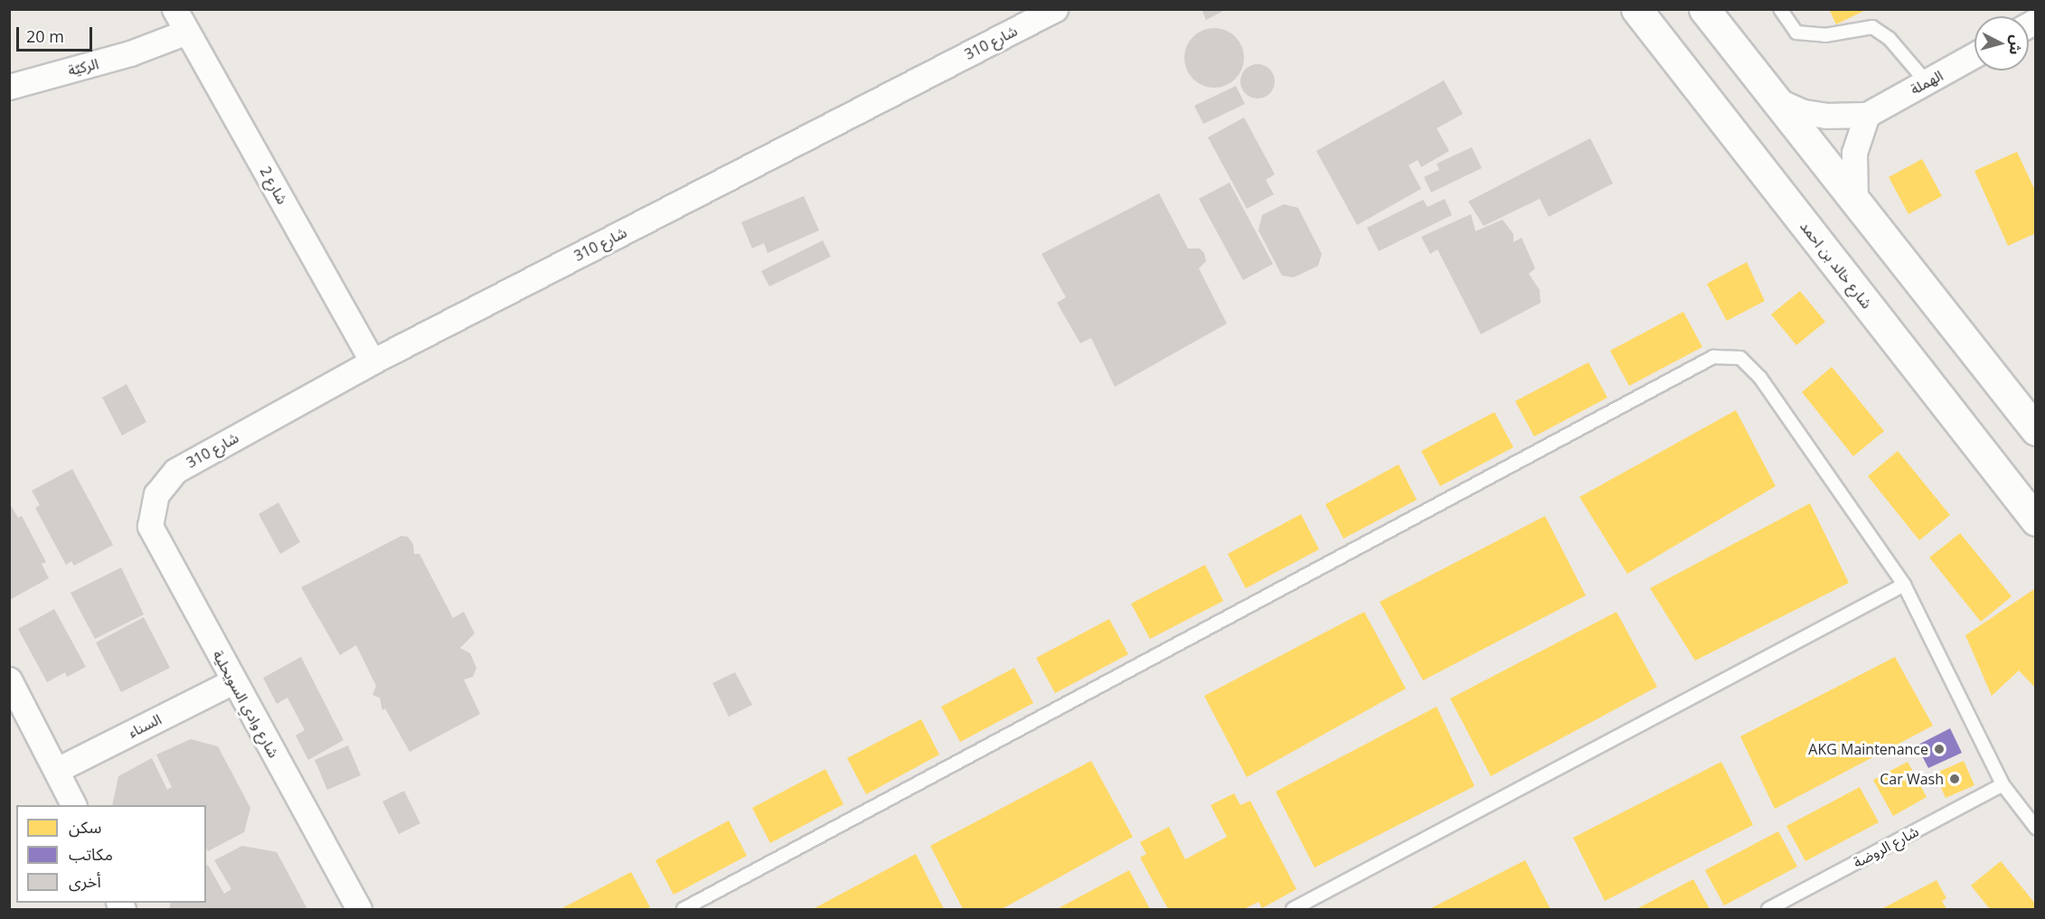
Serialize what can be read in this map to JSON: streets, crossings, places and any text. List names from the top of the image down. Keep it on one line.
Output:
{"streets":{"main road":["شارع خالد بن احمد"],"street":["شارع 310","الركيّة","الهملة","شارع 2","شارع وادي السويحلية","السناء"],"lane":["شارع الروضة"]},"crossings":[["شارع 310","شارع 2"],["شارع 310","شارع وادي السويحلية"],["الركيّة","شارع 2"],["شارع وادي السويحلية","السناء"]],"places":["AKG Maintenance","Car Wash"],"legend":["سكن","مكاتب","أخرى"],"scale_bar":"20 m","north":"right"}
